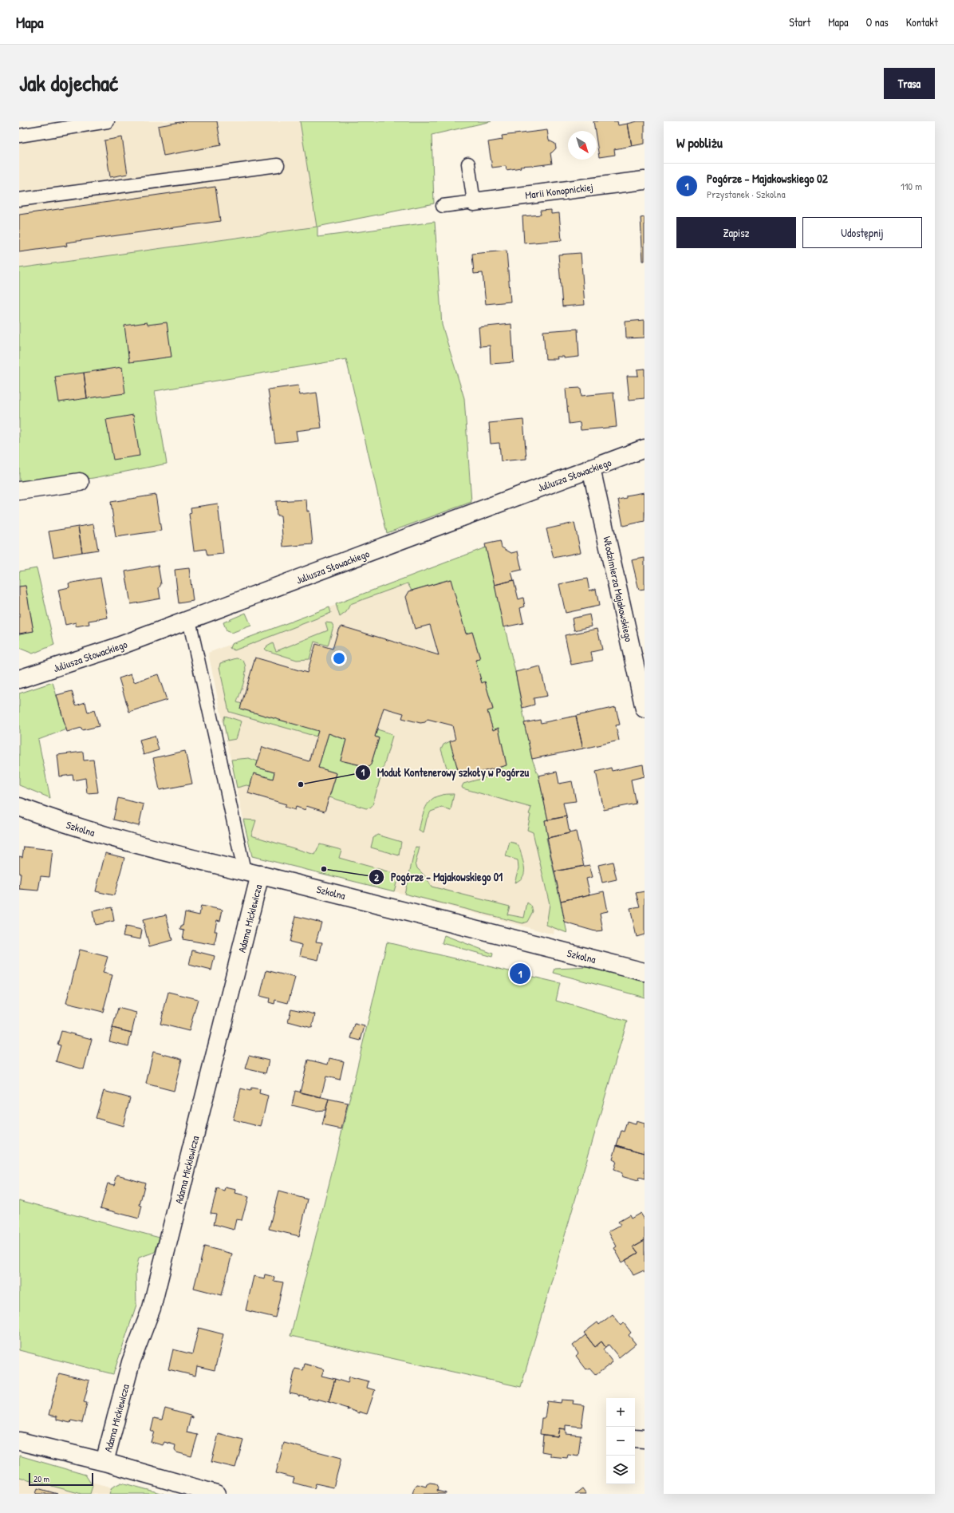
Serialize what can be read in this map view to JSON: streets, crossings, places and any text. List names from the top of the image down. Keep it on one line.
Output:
{"streets":{"street":["Marii Konopnickiej","Juliusza Słowackiego","Włodzimierza Majakowskiego","Szkolna","Adama Mickiewicza"]},"crossings":[["Juliusza Słowackiego","Włodzimierza Majakowskiego"],["Szkolna","Adama Mickiewicza"]],"places":["Moduł Kontenerowy szkoły w Pogórzu","Pogórze - Majakowskiego 01"],"scale_bar":"20 m","north":"bottom right","page":{"header":"Mapa","nav":["Start","Mapa","O nas","Kontakt"],"title":"Jak dojechać","buttons":["Trasa",["Zapisz","Udostępnij"]],"heading":"W pobliżu","list":[{"mark":"1","name":"Pogórze - Majakowskiego 02","note":"Przystanek · Szkolna","value":"110 m"}],"pins":"1","map_buttons":["+","−"],"scale":"20 m"}}
